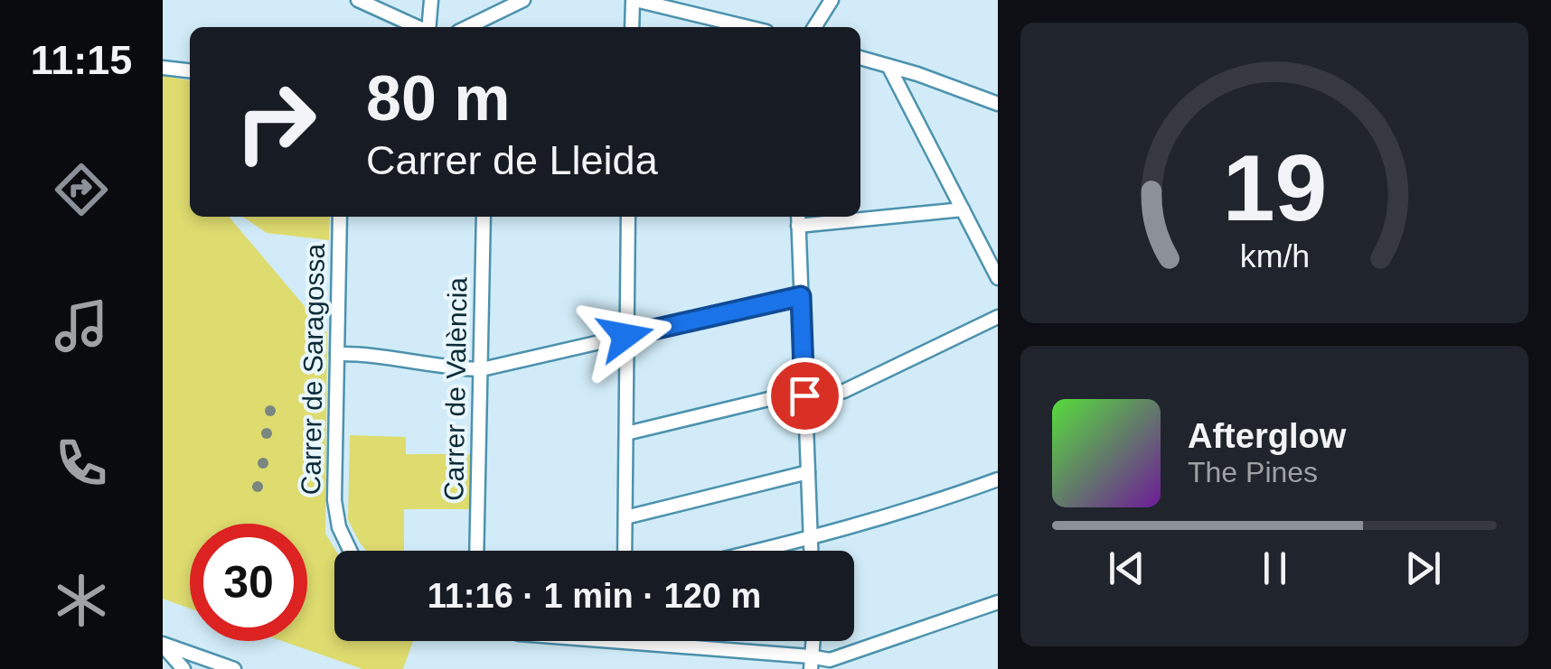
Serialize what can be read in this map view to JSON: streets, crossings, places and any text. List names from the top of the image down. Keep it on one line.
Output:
{"streets":{"street":["Carrer de Saragossa","Carrer de València"]},"page":{"tabs":"11:15","turn":["80 m","Carrer de Lleida"],"song":["Afterglow","The Pines"],"limit":"30","trip":"11:16 · 1 min · 120 m","gauge":["19","km/h"]}}
